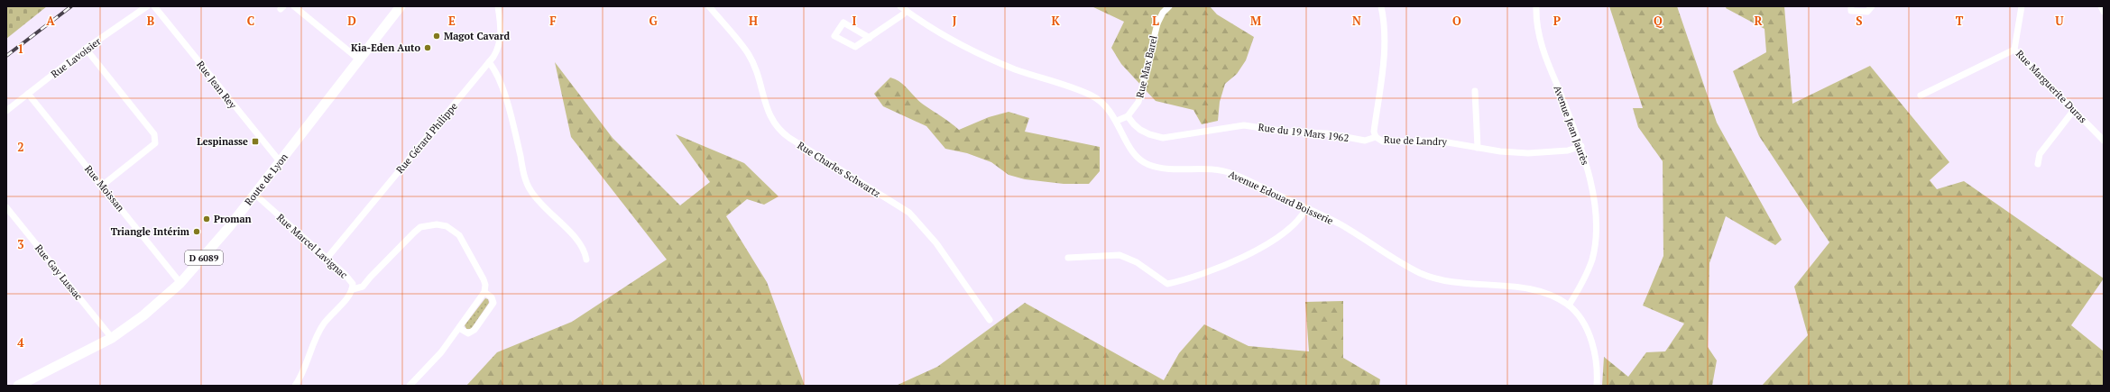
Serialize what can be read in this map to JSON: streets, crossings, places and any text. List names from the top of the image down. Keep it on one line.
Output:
{"streets":{"main road":["Route de Lyon","D 6089"],"street":["Rue Lavoisier","Rue Max Barel","Rue Jean Rey","Rue Marguerite Duras","Avenue Jean Jaurès","Rue du 19 Mars 1962","Rue Gérard Philippe","Rue de Landry","Rue Charles Schwartz","Rue Moissan","Avenue Edouard Boisserie","Rue Marcel Lavignac","Rue Gay Lussac"]},"crossings":[["Rue Lavoisier","Rue Moissan"],["Rue Max Barel","Rue du 19 Mars 1962"],["Rue Jean Rey","Route de Lyon"],["Avenue Jean Jaurès","Rue de Landry"],["Avenue Jean Jaurès","Avenue Edouard Boisserie"],["Rue du 19 Mars 1962","Rue de Landry"],["Rue Gérard Philippe","Rue Marcel Lavignac"],["Route de Lyon","Rue Moissan"],["Route de Lyon","Rue Marcel Lavignac"],["Route de Lyon","Rue Gay Lussac"]],"places":{"other":["Magot Cavard","Kia-Eden Auto","Proman","Triangle Intérim"],"transit":["Lespinasse"]},"grid":{"columns":["A","B","C","D","E","F","G","H","I","J","K","L","M","N","O","P","Q","R","S","T","U"],"rows":["1","2","3","4"]}}
